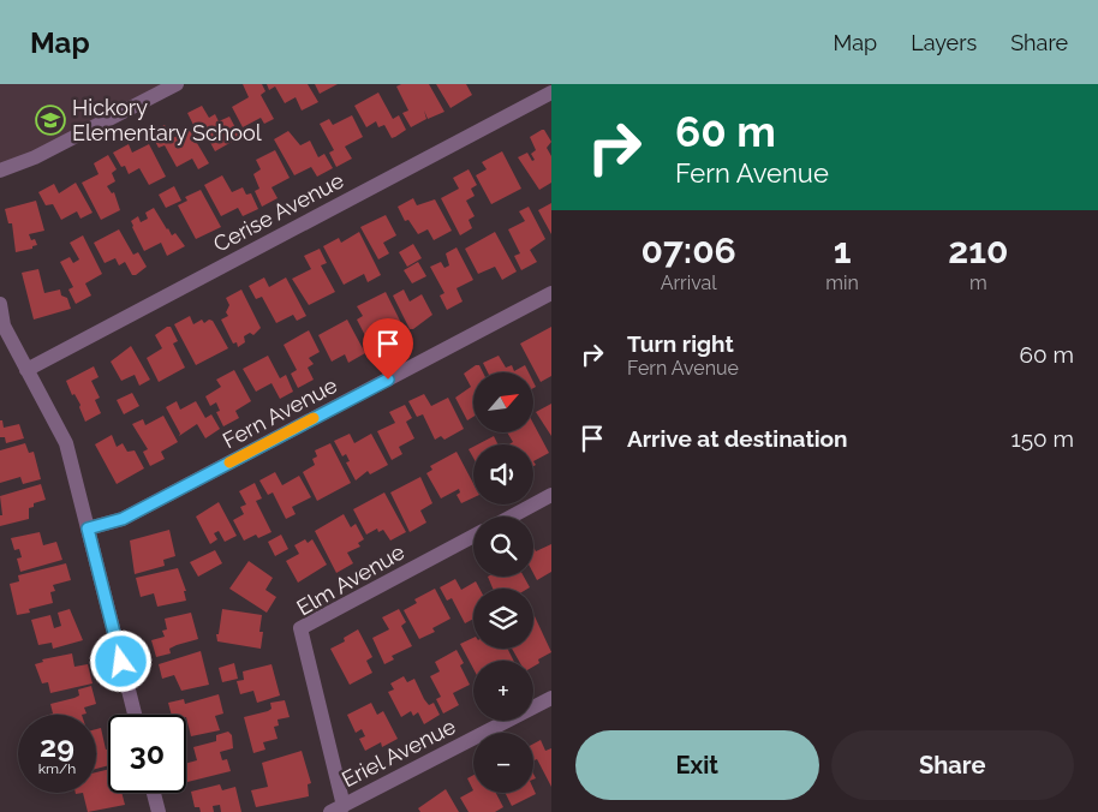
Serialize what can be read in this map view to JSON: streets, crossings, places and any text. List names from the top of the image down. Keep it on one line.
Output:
{"streets":{"street":["Cerise Avenue","Fern Avenue","Elm Avenue","Eriel Avenue"]},"crossings":[["Elm Avenue","Eriel Avenue"]],"places":{"school or university":["Hickory Elementary School"]},"north":"top right","page":{"header":"Map","nav":["Map","Layers","Share"],"turn":["60 m","Fern Avenue"],"eta":["07:06","Arrival","1","min","210","m"],"list":[{"name":"Turn right","note":"Fern Avenue","value":"60 m"},{"name":"Arrive at destination","value":"150 m"}],"map_buttons":["+","−"],"speed":"29 km/h","limit":"30","buttons":["Exit","Share"]}}
